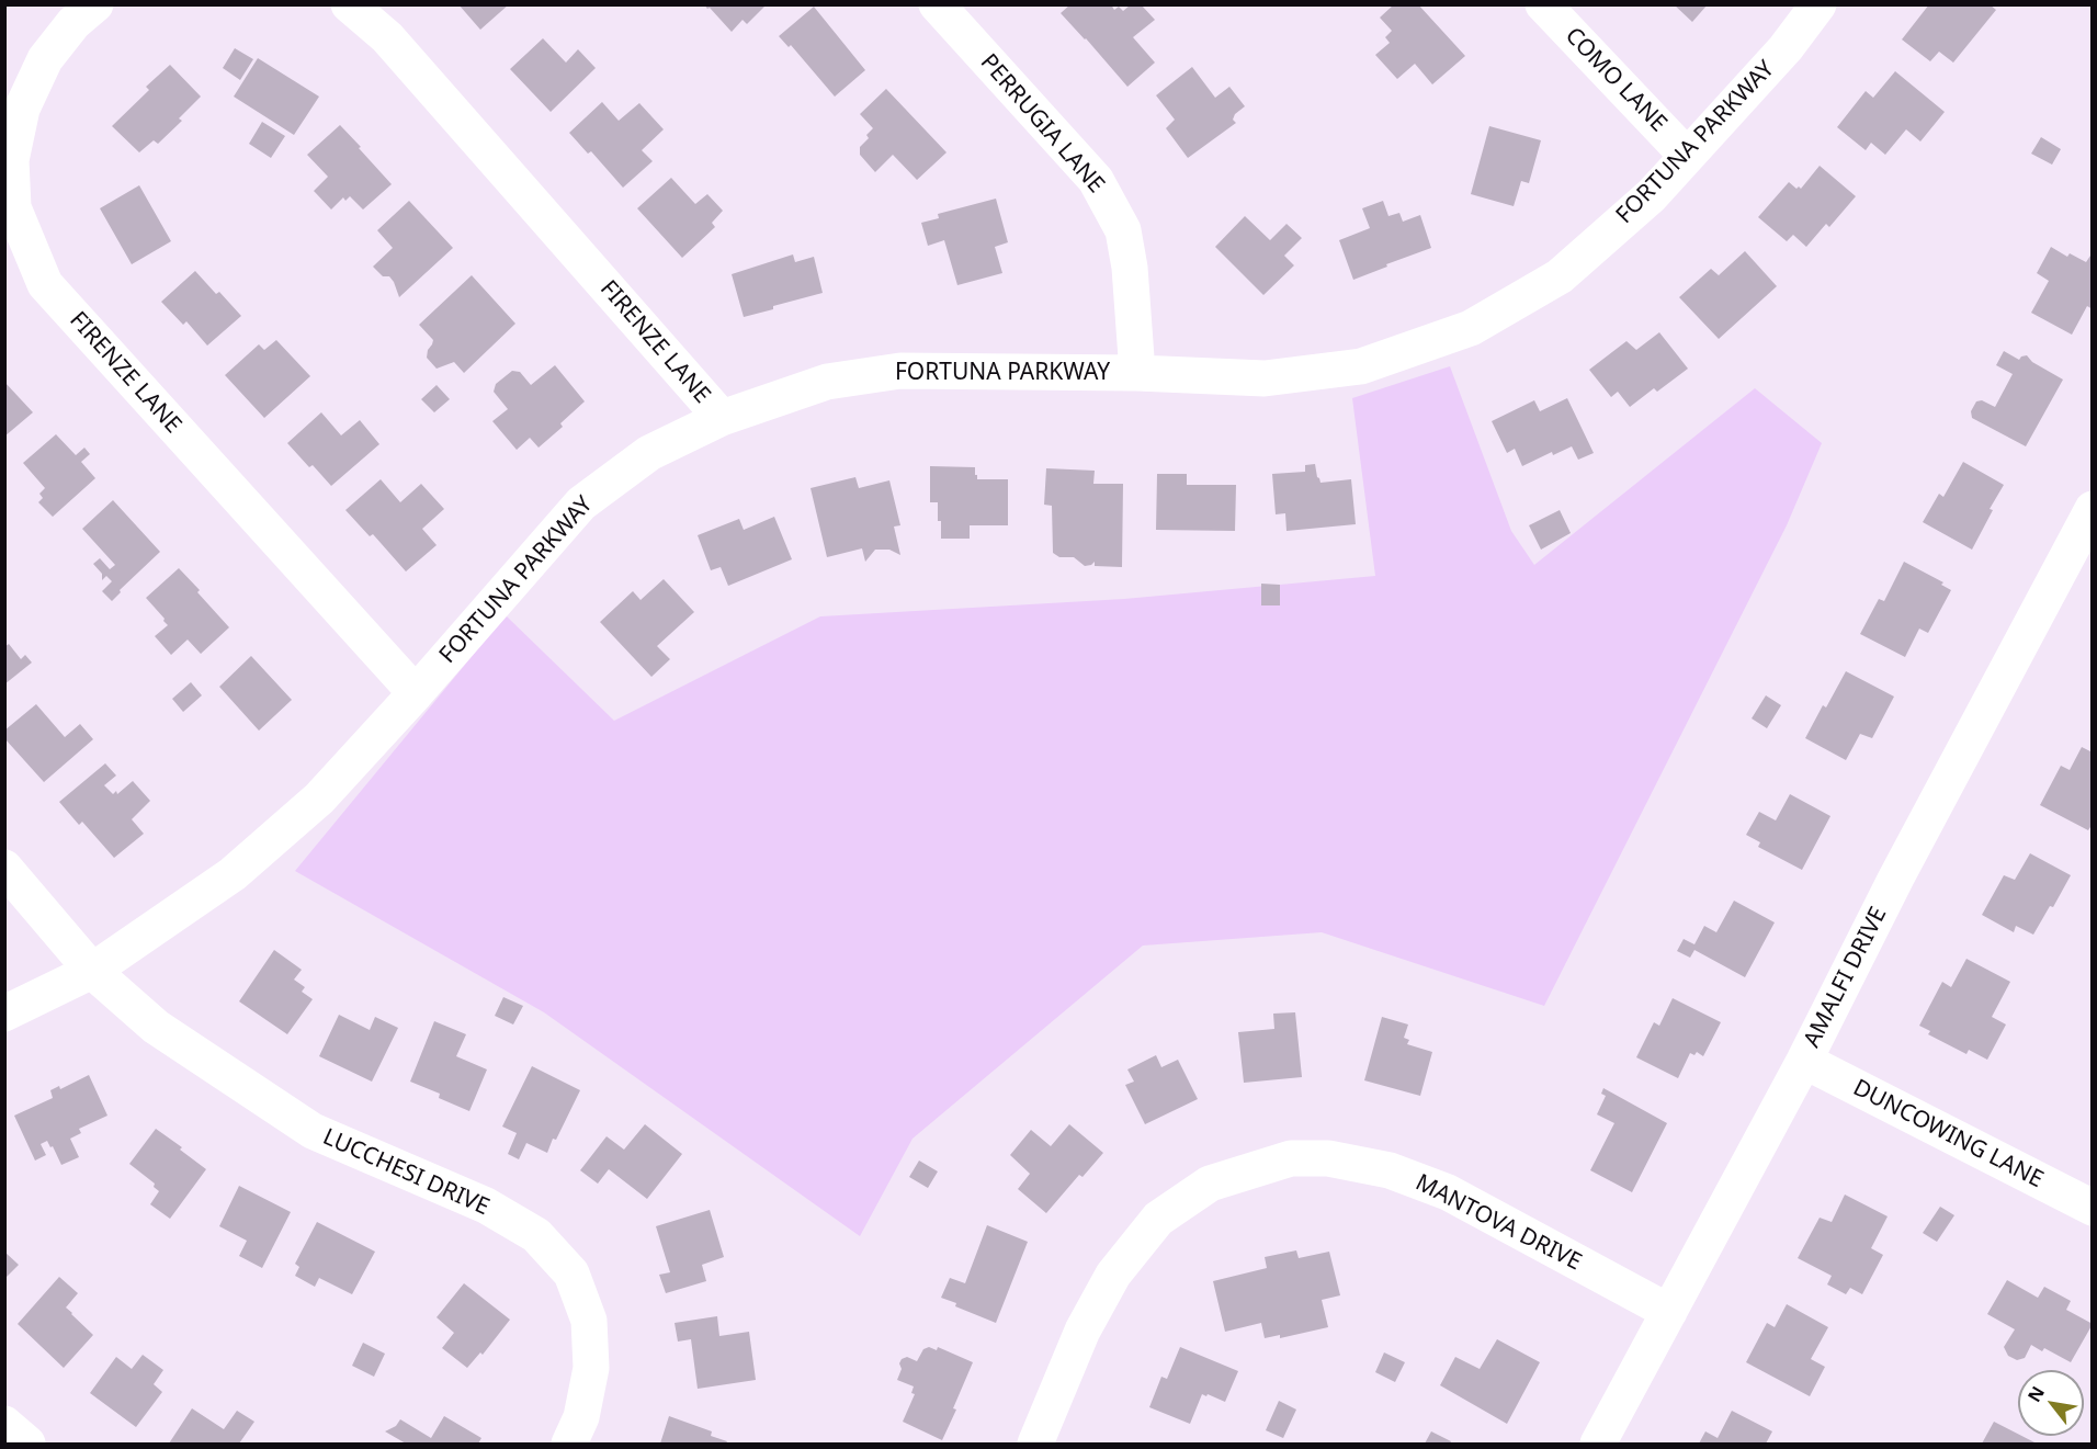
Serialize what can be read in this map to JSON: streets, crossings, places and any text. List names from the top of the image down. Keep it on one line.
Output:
{"streets":{"street":["COMO LANE","PERRUGIA LANE","FORTUNA PARKWAY","FIRENZE LANE","AMALFI DRIVE","DUNCOWING LANE","LUCCHESI DRIVE","MANTOVA DRIVE"]},"crossings":[["COMO LANE","FORTUNA PARKWAY"],["PERRUGIA LANE","FORTUNA PARKWAY"],["FORTUNA PARKWAY","FIRENZE LANE"],["FORTUNA PARKWAY","LUCCHESI DRIVE"],["AMALFI DRIVE","DUNCOWING LANE"],["AMALFI DRIVE","MANTOVA DRIVE"]],"north":"top left"}
